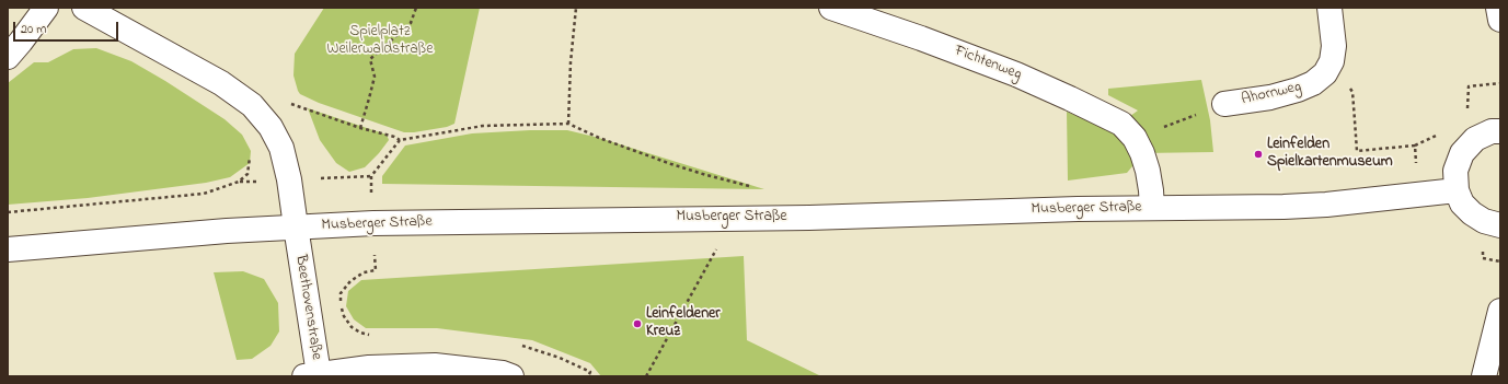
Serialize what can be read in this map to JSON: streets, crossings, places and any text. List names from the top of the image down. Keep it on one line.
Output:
{"streets":{"main road":["Fichtenweg","Ahornweg","Musberger Straße","Beethovenstraße"]},"crossings":[["Musberger Straße","Beethovenstraße"]],"parks":["Spielplatz Weilerwaldstraße"],"places":["Leinfelden Spielkartenmuseum","Leinfeldener Kreuz"],"scale_bar":"20 m"}
